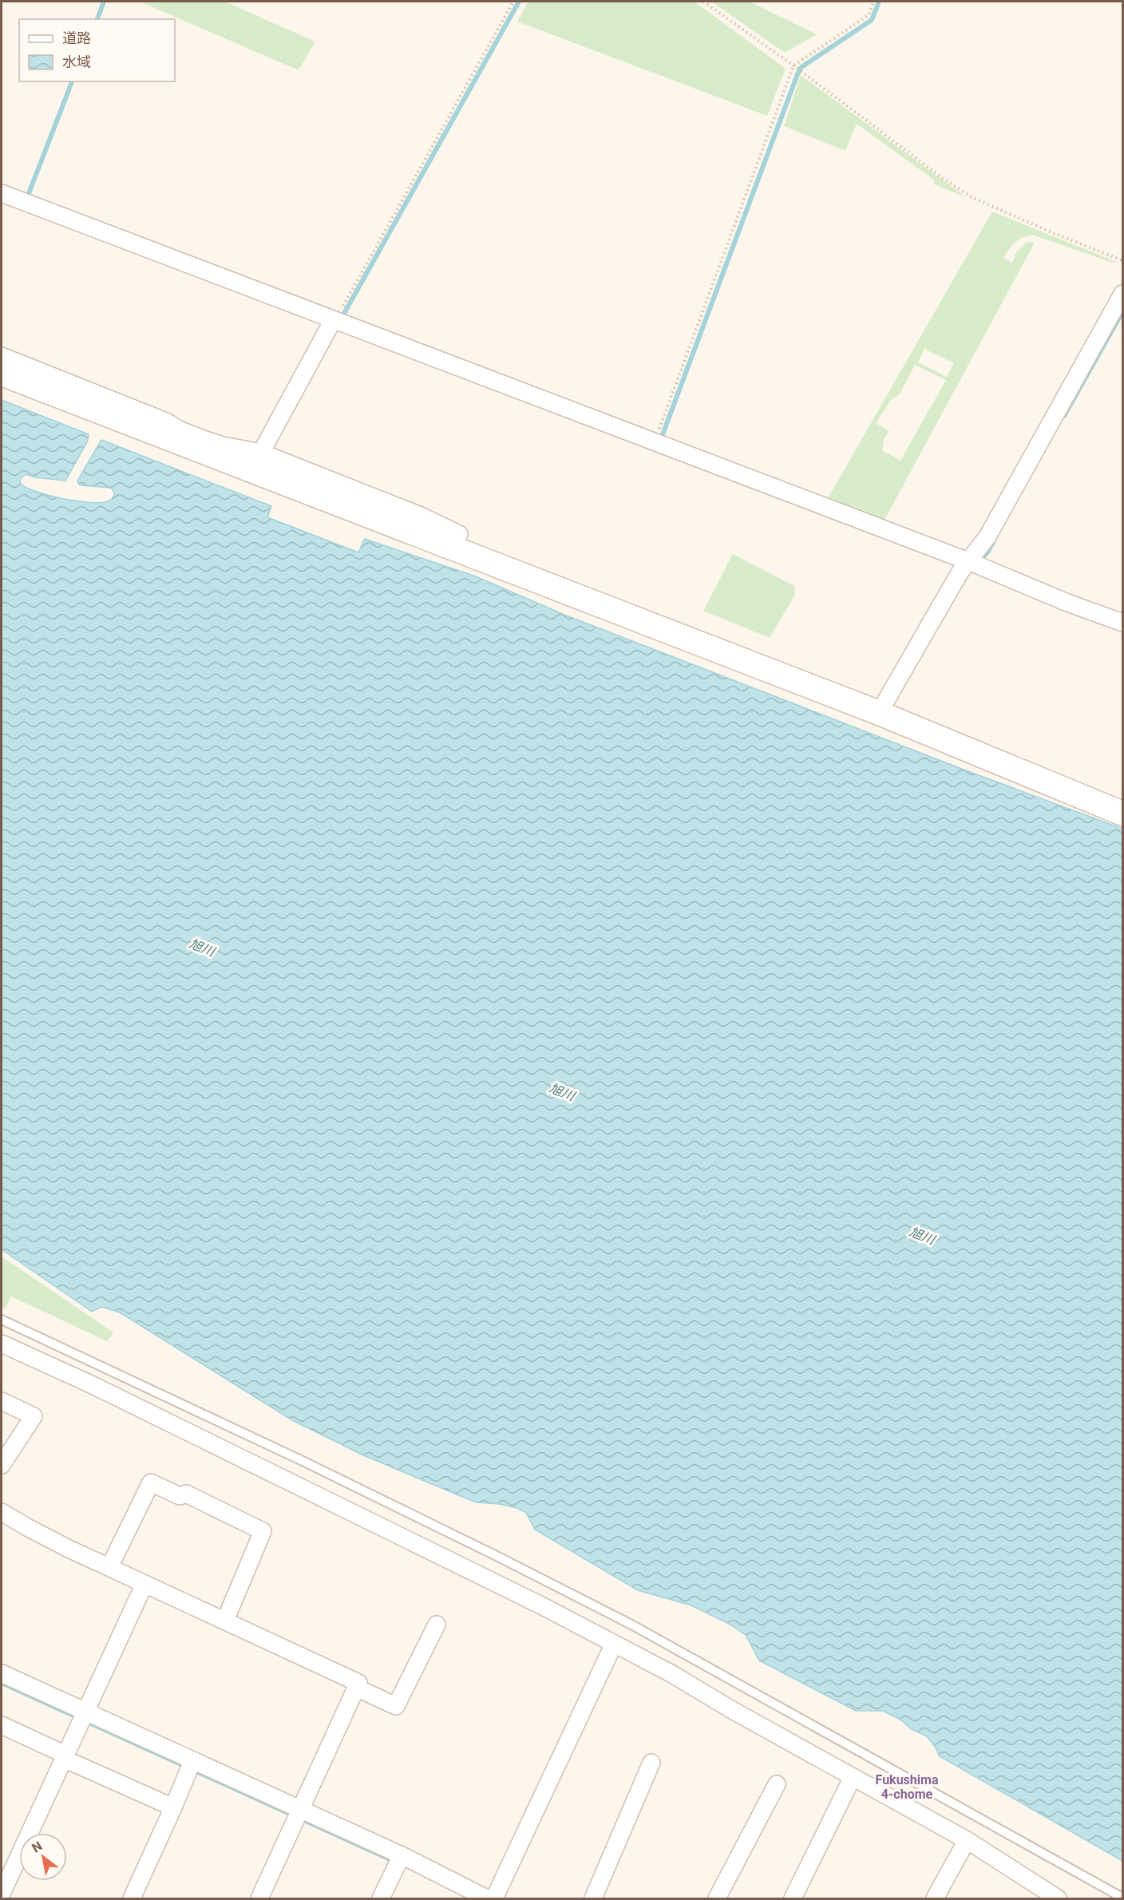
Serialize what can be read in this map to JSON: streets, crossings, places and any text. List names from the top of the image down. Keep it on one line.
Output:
{"districts":["Fukushima 4-chome"],"water":["旭川"],"legend":["道路","水域"],"north":"top left"}
